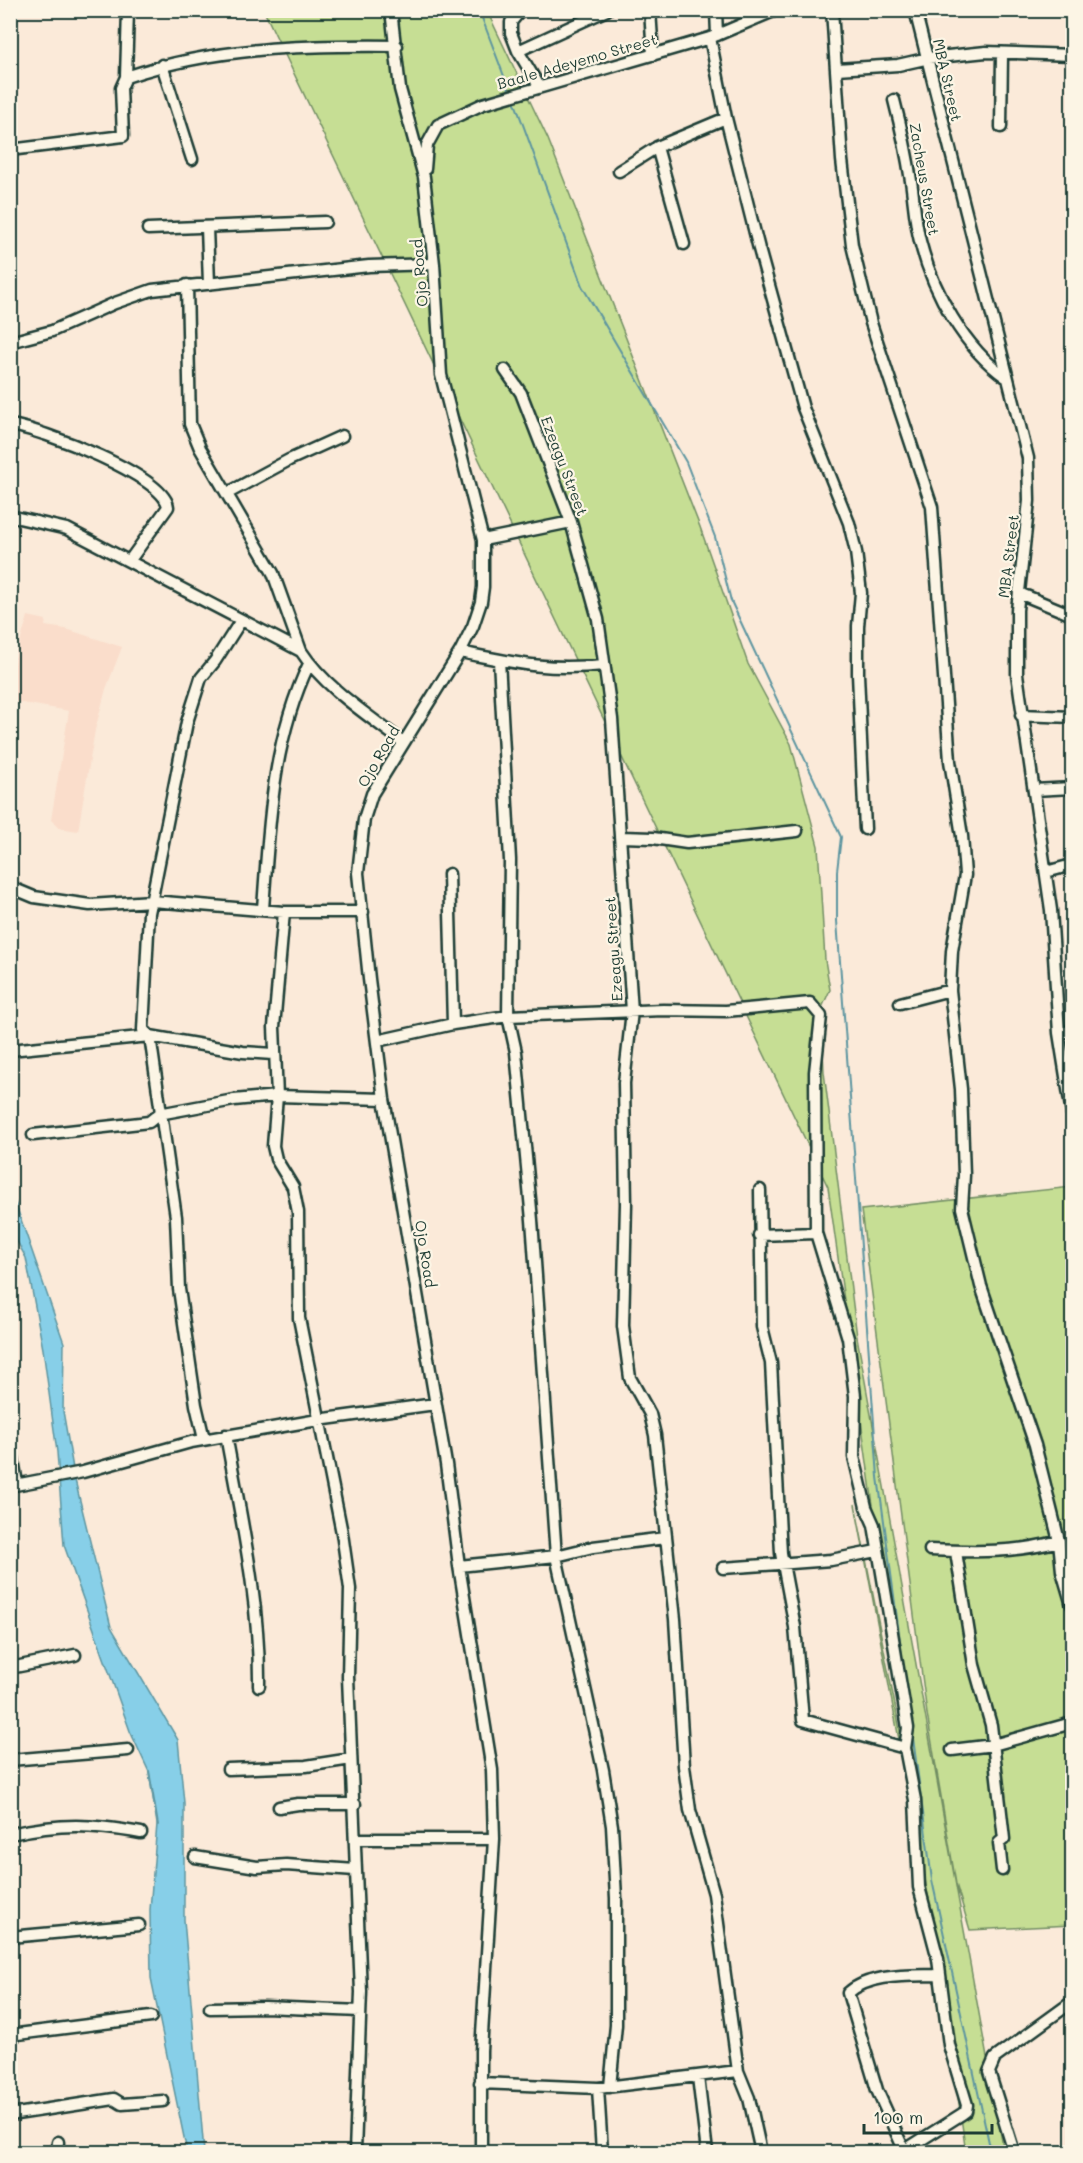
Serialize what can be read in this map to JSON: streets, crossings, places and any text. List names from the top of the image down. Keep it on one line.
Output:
{"streets":{"street":["Baale Adeyemo Street","MBA Street","Zacheus Street","Ojo Road","Ezeagu Street"]},"crossings":[["Baale Adeyemo Street","Ojo Road"],["MBA Street","Zacheus Street"]],"scale_bar":"100 m"}
